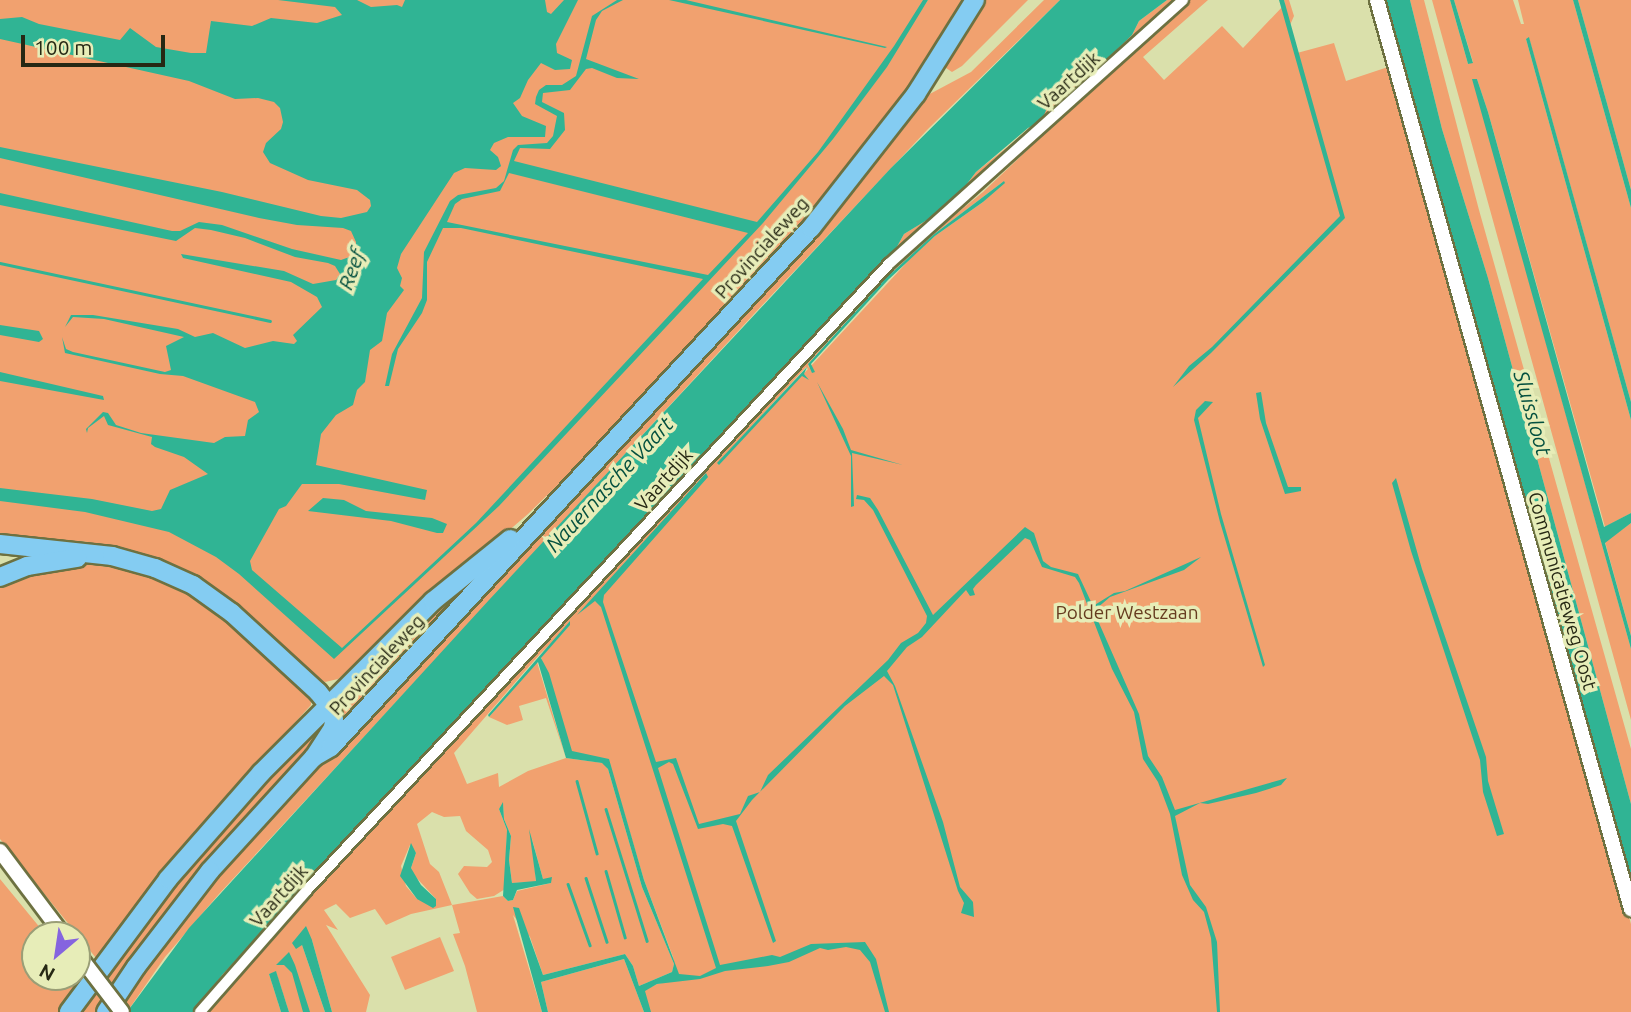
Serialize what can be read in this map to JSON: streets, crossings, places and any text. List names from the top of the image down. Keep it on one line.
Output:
{"streets":{"highway":["Provincialeweg"],"street":["Vaartdijk","Communicatieweg Oost"]},"water":["Reef","Sluissloot","Nauernasche Vaart"],"parks":["Polder Westzaan"],"scale_bar":"100 m","north":"bottom left"}
